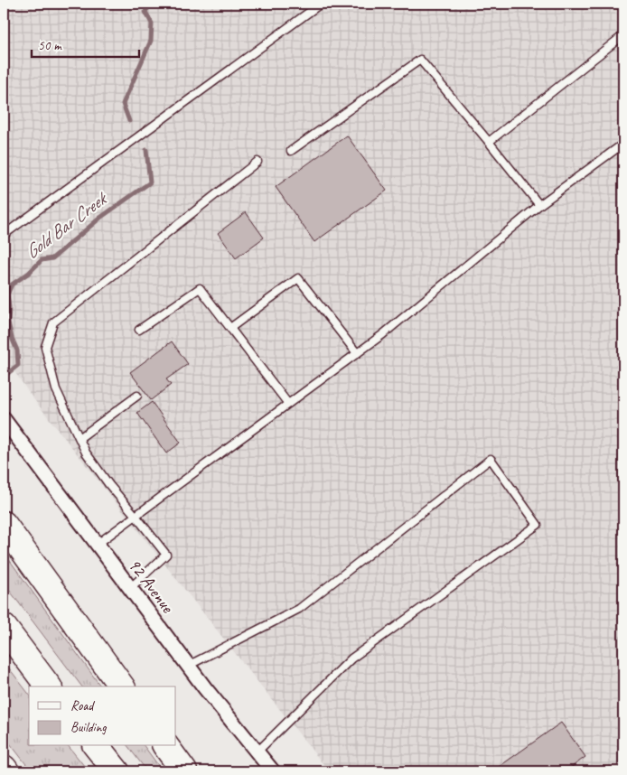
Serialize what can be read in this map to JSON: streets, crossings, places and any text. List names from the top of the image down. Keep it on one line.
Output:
{"streets":{"street":["92 Avenue"]},"water":["Gold Bar Creek"],"legend":["Road","Building"],"scale_bar":"50 m"}
